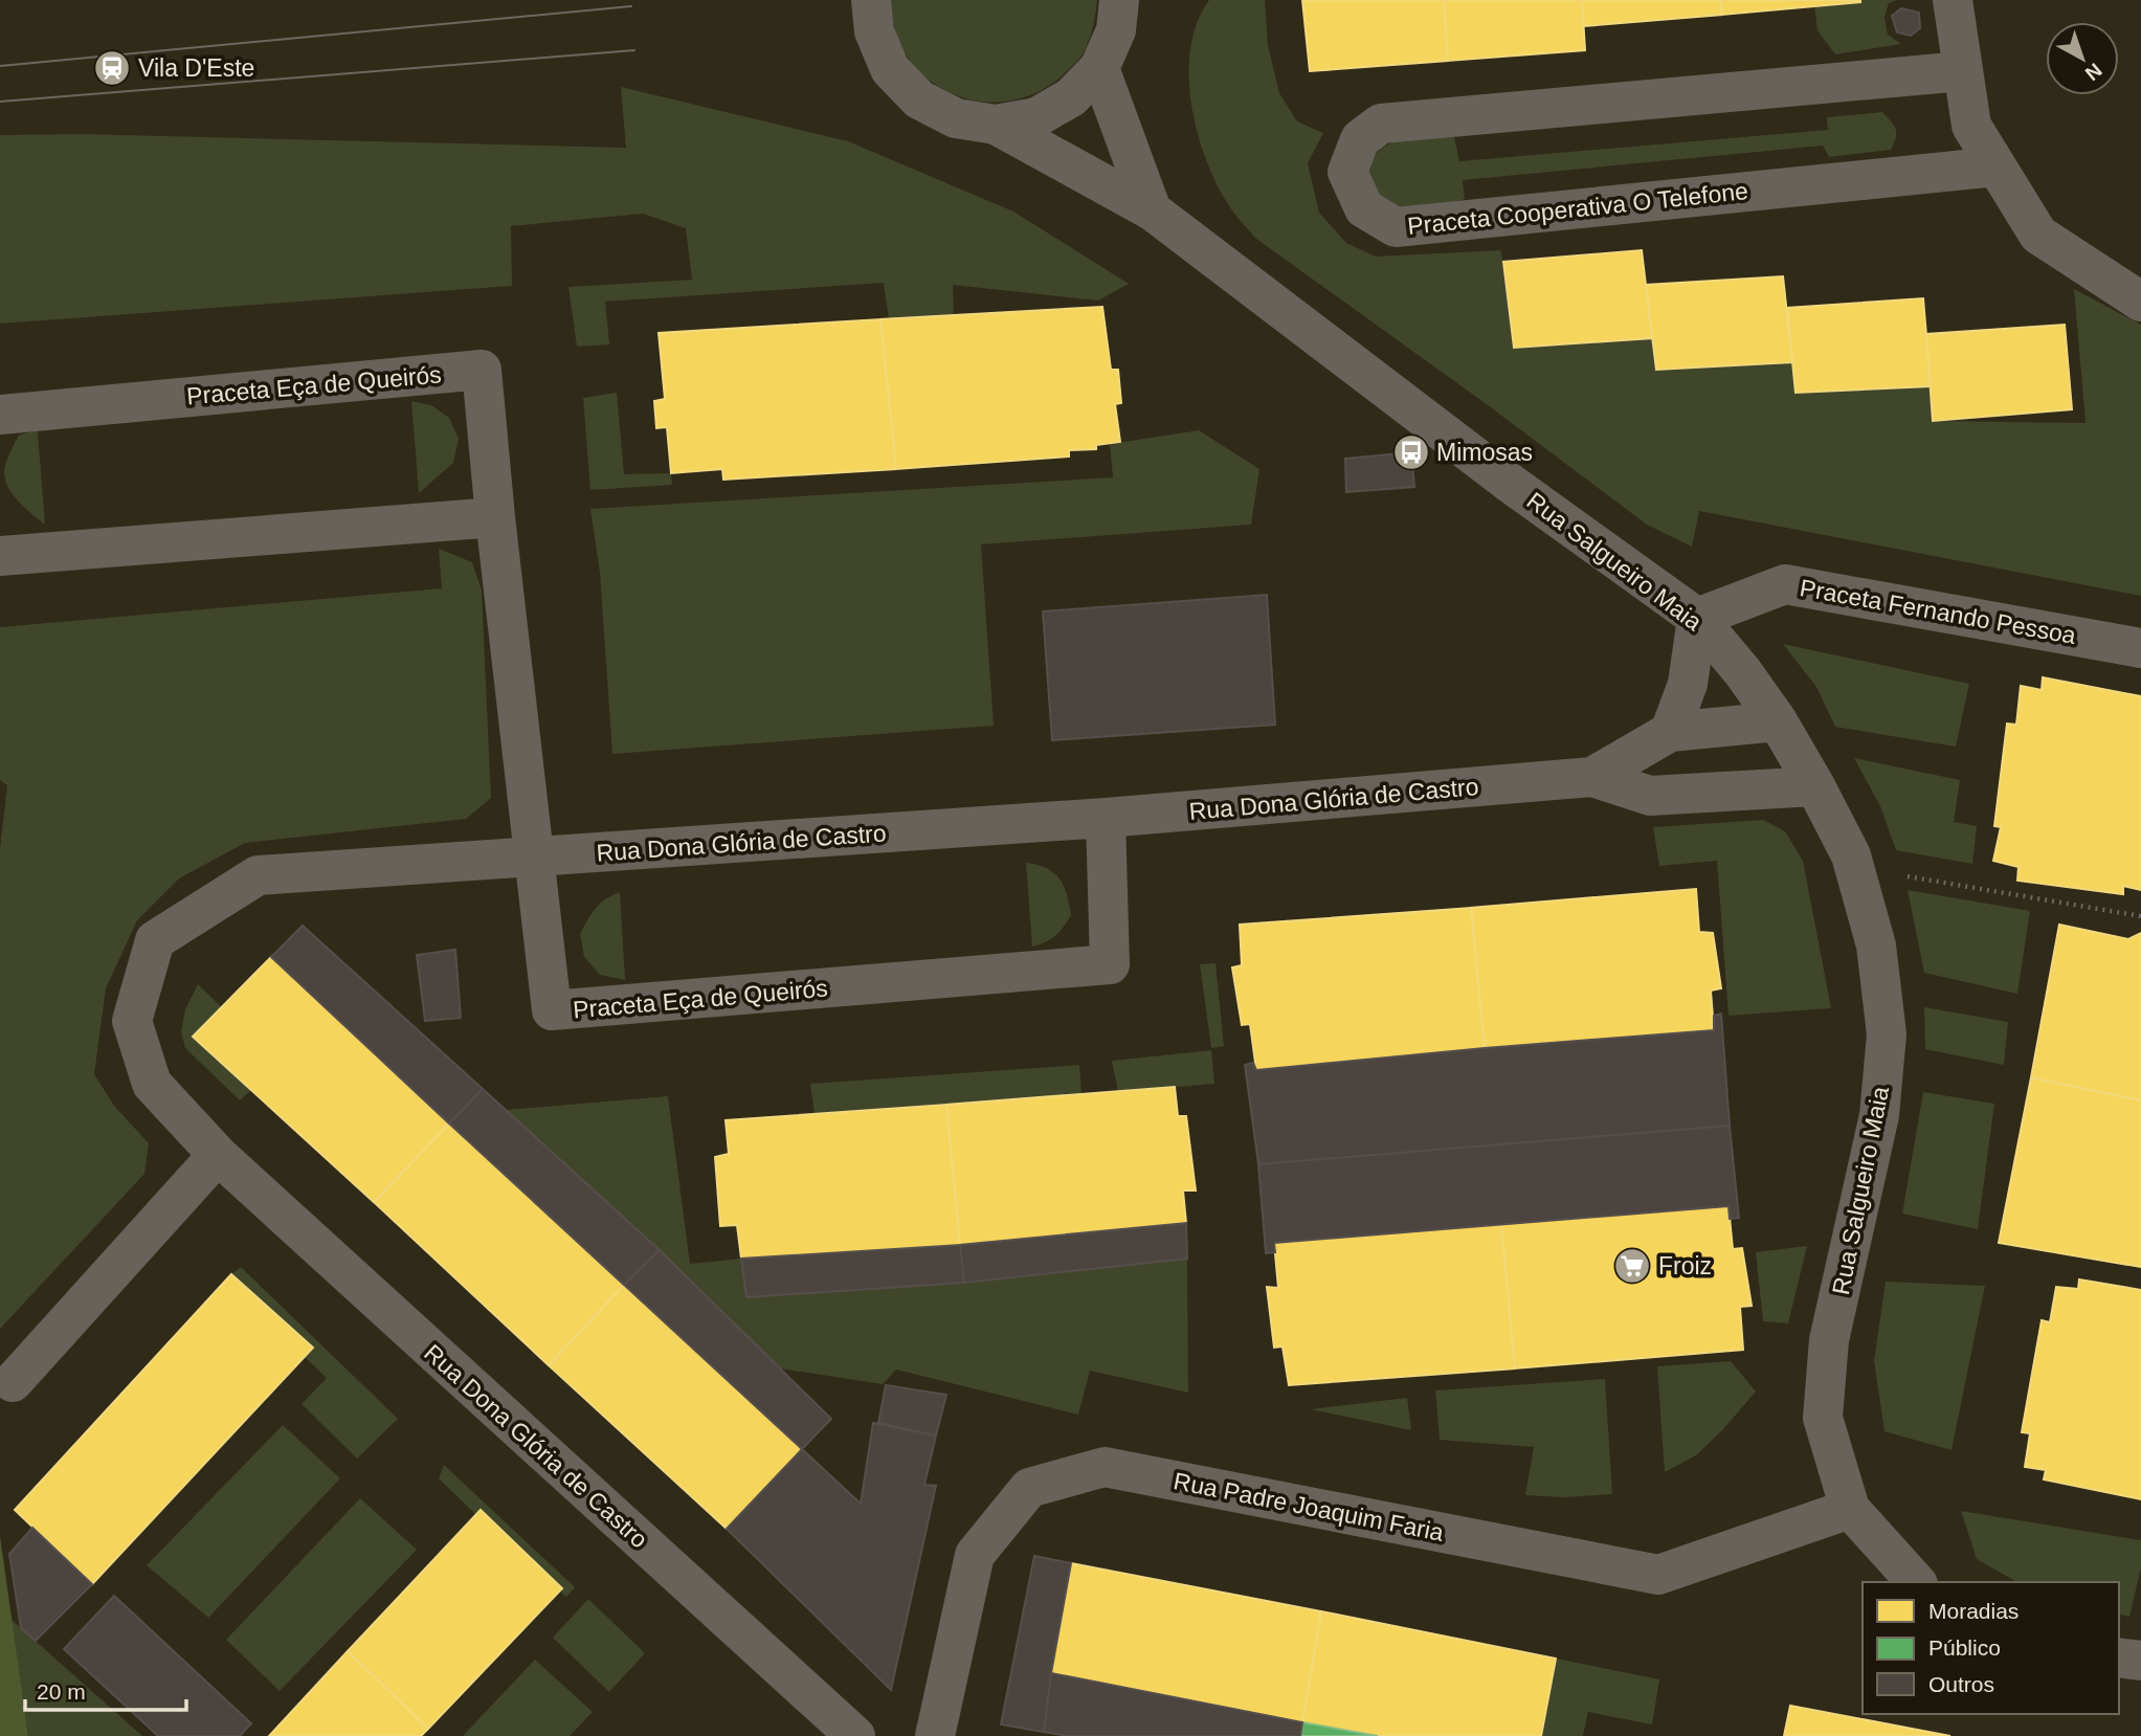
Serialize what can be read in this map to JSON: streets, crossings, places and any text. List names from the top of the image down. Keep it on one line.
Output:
{"streets":{"street":["Praceta Cooperativa O Telefone","Praceta Eça de Queirós","Rua Salgueiro Maia","Praceta Fernando Pessoa","Rua Dona Glória de Castro","Rua Padre Joaquim Faria"]},"crossings":[["Praceta Eça de Queirós","Rua Dona Glória de Castro"],["Rua Salgueiro Maia","Praceta Fernando Pessoa"],["Rua Salgueiro Maia","Rua Dona Glória de Castro"],["Rua Salgueiro Maia","Rua Padre Joaquim Faria"]],"places":{"station":["Vila D'Este"],"bus stop":["Mimosas"],"supermarket":["Froiz"]},"legend":["Moradias","Público","Outros"],"scale_bar":"20 m","north":"bottom right"}
